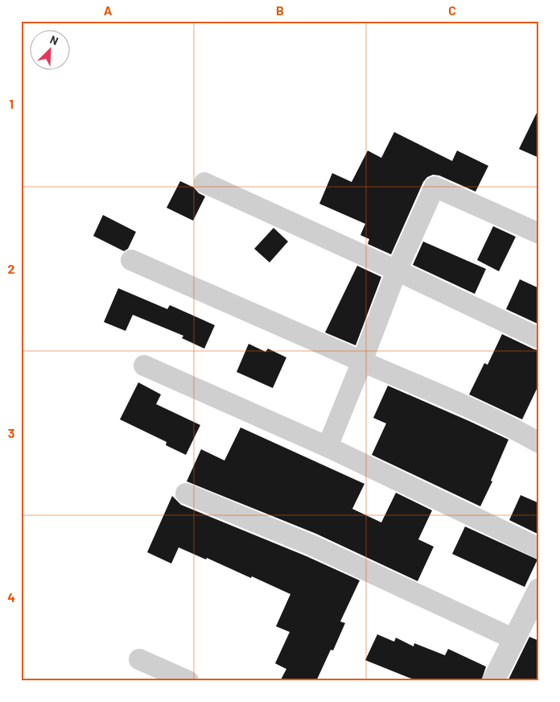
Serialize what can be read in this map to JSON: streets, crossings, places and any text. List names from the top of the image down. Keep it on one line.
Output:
{"north":"top right","grid":{"columns":["A","B","C"],"rows":["1","2","3","4"]}}
